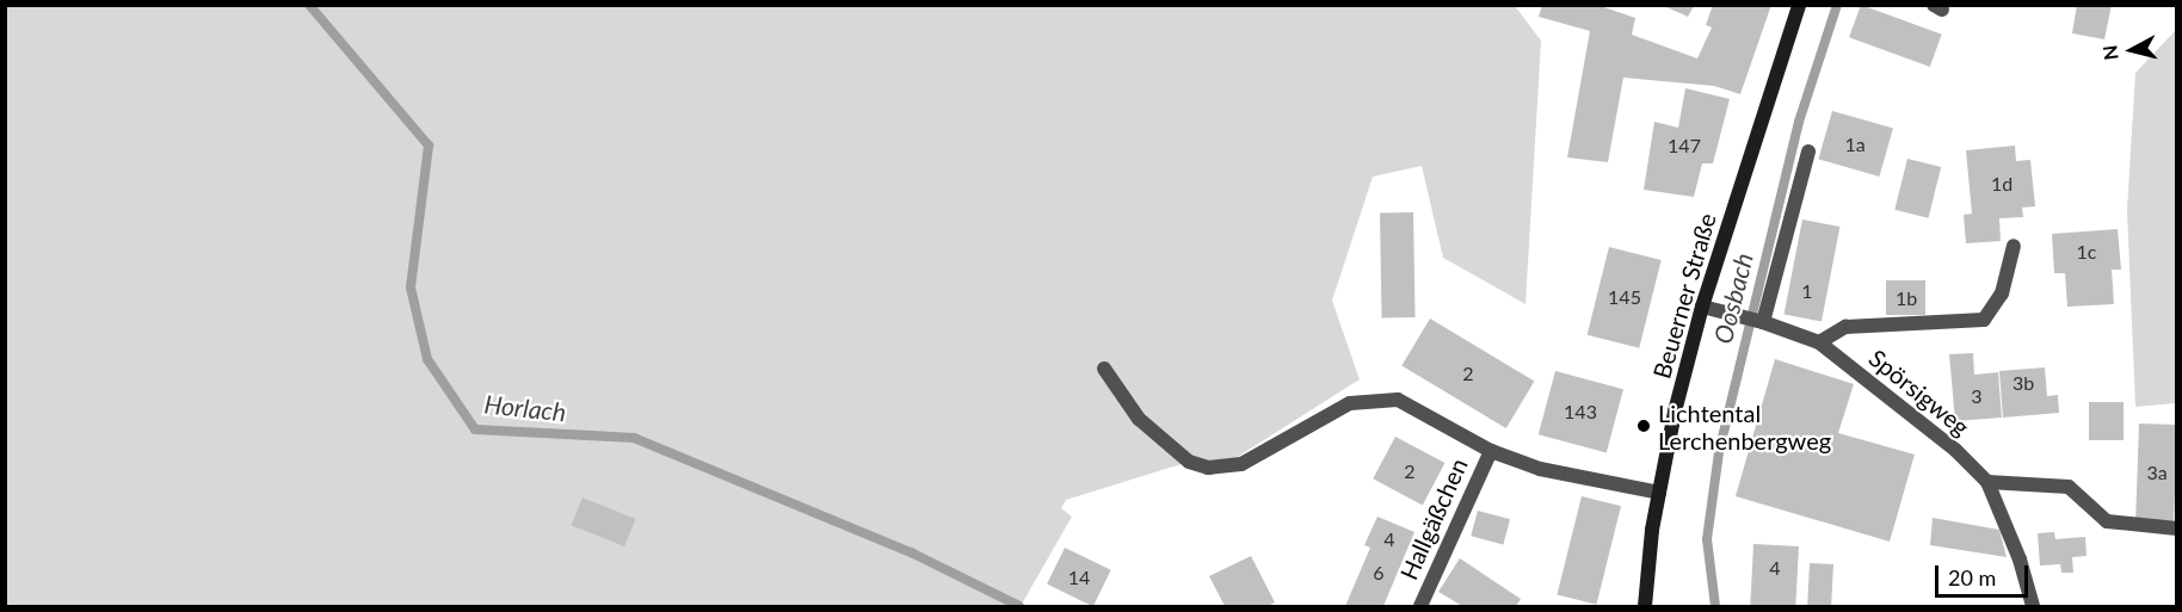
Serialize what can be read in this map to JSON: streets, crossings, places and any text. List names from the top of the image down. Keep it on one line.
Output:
{"streets":{"main road":["Beuerner Straße"],"street":["Spörsigweg","Hallgäßchen"]},"crossings":[["Beuerner Straße","Spörsigweg"]],"water":["Oosbach","Horlach"],"places":["Lichtental Lerchenbergweg"],"house_numbers":["1a","147","1d","1c","1","145","1b","2","3b","3","143","2","3a","4","4","6","14"],"scale_bar":"20 m","north":"left"}
